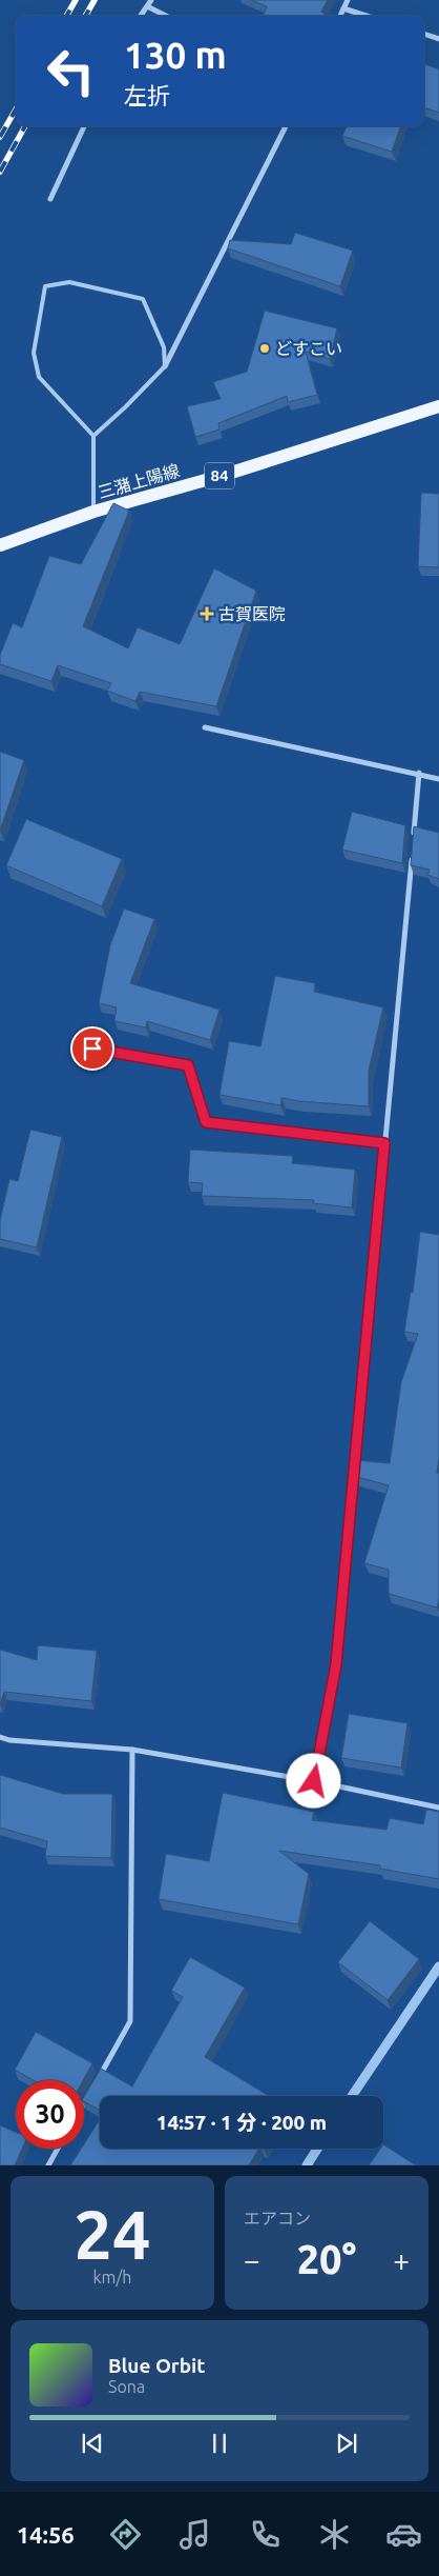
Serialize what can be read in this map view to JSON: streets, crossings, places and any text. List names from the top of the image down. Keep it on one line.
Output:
{"streets":{"main road":["84","三潴上陽線"]},"places":{"other":["どすこい"],"health":["古賀医院"]},"page":{"turn":["130 m","左折"],"limit":"30","trip":"14:57 · 1 分 · 200 m","tile":[["24","km/h"],"エアコン"],"heat":["−","20°","+"],"song":["Blue Orbit","Sona"],"tabs":"14:56"}}
